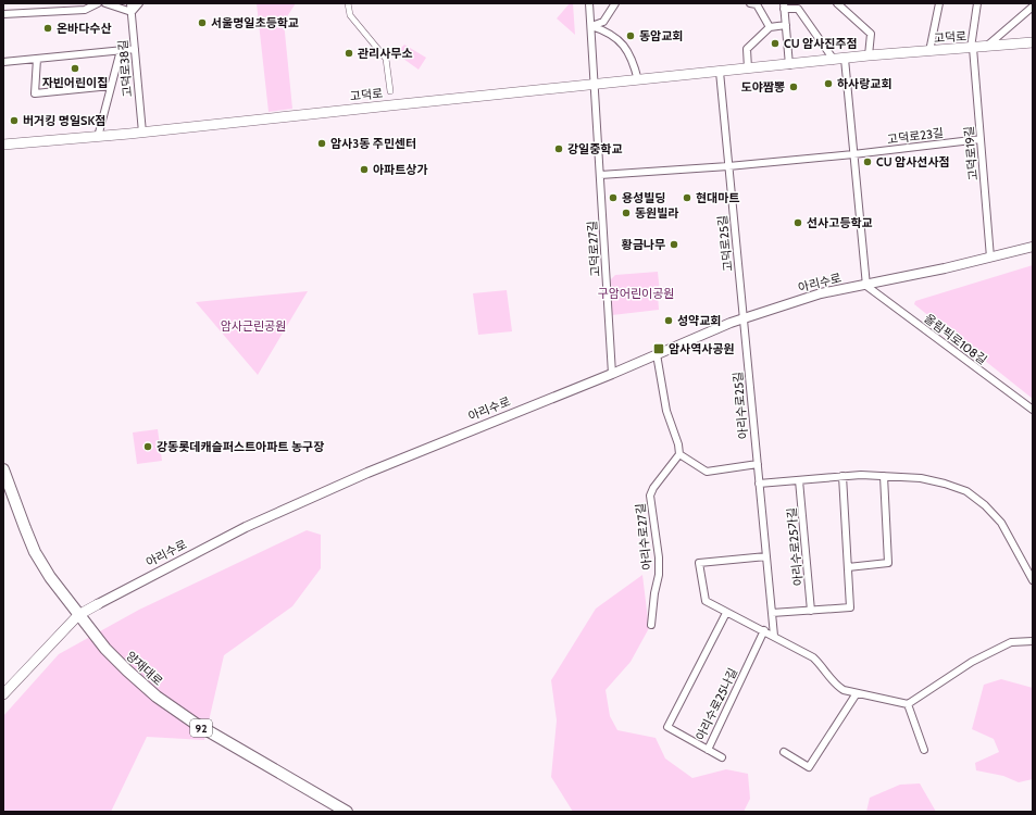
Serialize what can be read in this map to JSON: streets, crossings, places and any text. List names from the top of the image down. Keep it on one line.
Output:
{"streets":{"main road":["고덕로","아리수로","양재대로","92"],"street":["고덕로38길","고덕로23길","고덕로19길","고덕로25길","고덕로27길","올림픽로108길","아리수로25길","아리수로27길","아리수로25가길","아리수로25나길"]},"crossings":[["고덕로","고덕로38길"],["고덕로","고덕로19길"],["고덕로","고덕로25길"],["고덕로","고덕로27길"],["고덕로23길","고덕로19길"],["고덕로19길","아리수로"],["고덕로25길","아리수로"],["고덕로25길","아리수로25길"],["고덕로27길","아리수로"],["아리수로","올림픽로108길"],["아리수로","아리수로25길"],["아리수로","양재대로"]],"parks":["구암어린이공원","암사근린공원"],"places":{"other":["서울명일초등학교","온바다수산","동암교회","CU 암사진주점","관리사무소","자빈어린이집","하사랑교회","도야짬뽕","버거킹 명일SK점","암사3동 주민센터","강일중학교","CU 암사선사점","아파트상가","용성빌딩","현대마트","동원빌라","선사고등학교","황금나무","성약교회","강동롯데캐슬퍼스트아파트 농구장"],"transit":["암사역사공원"]}}
